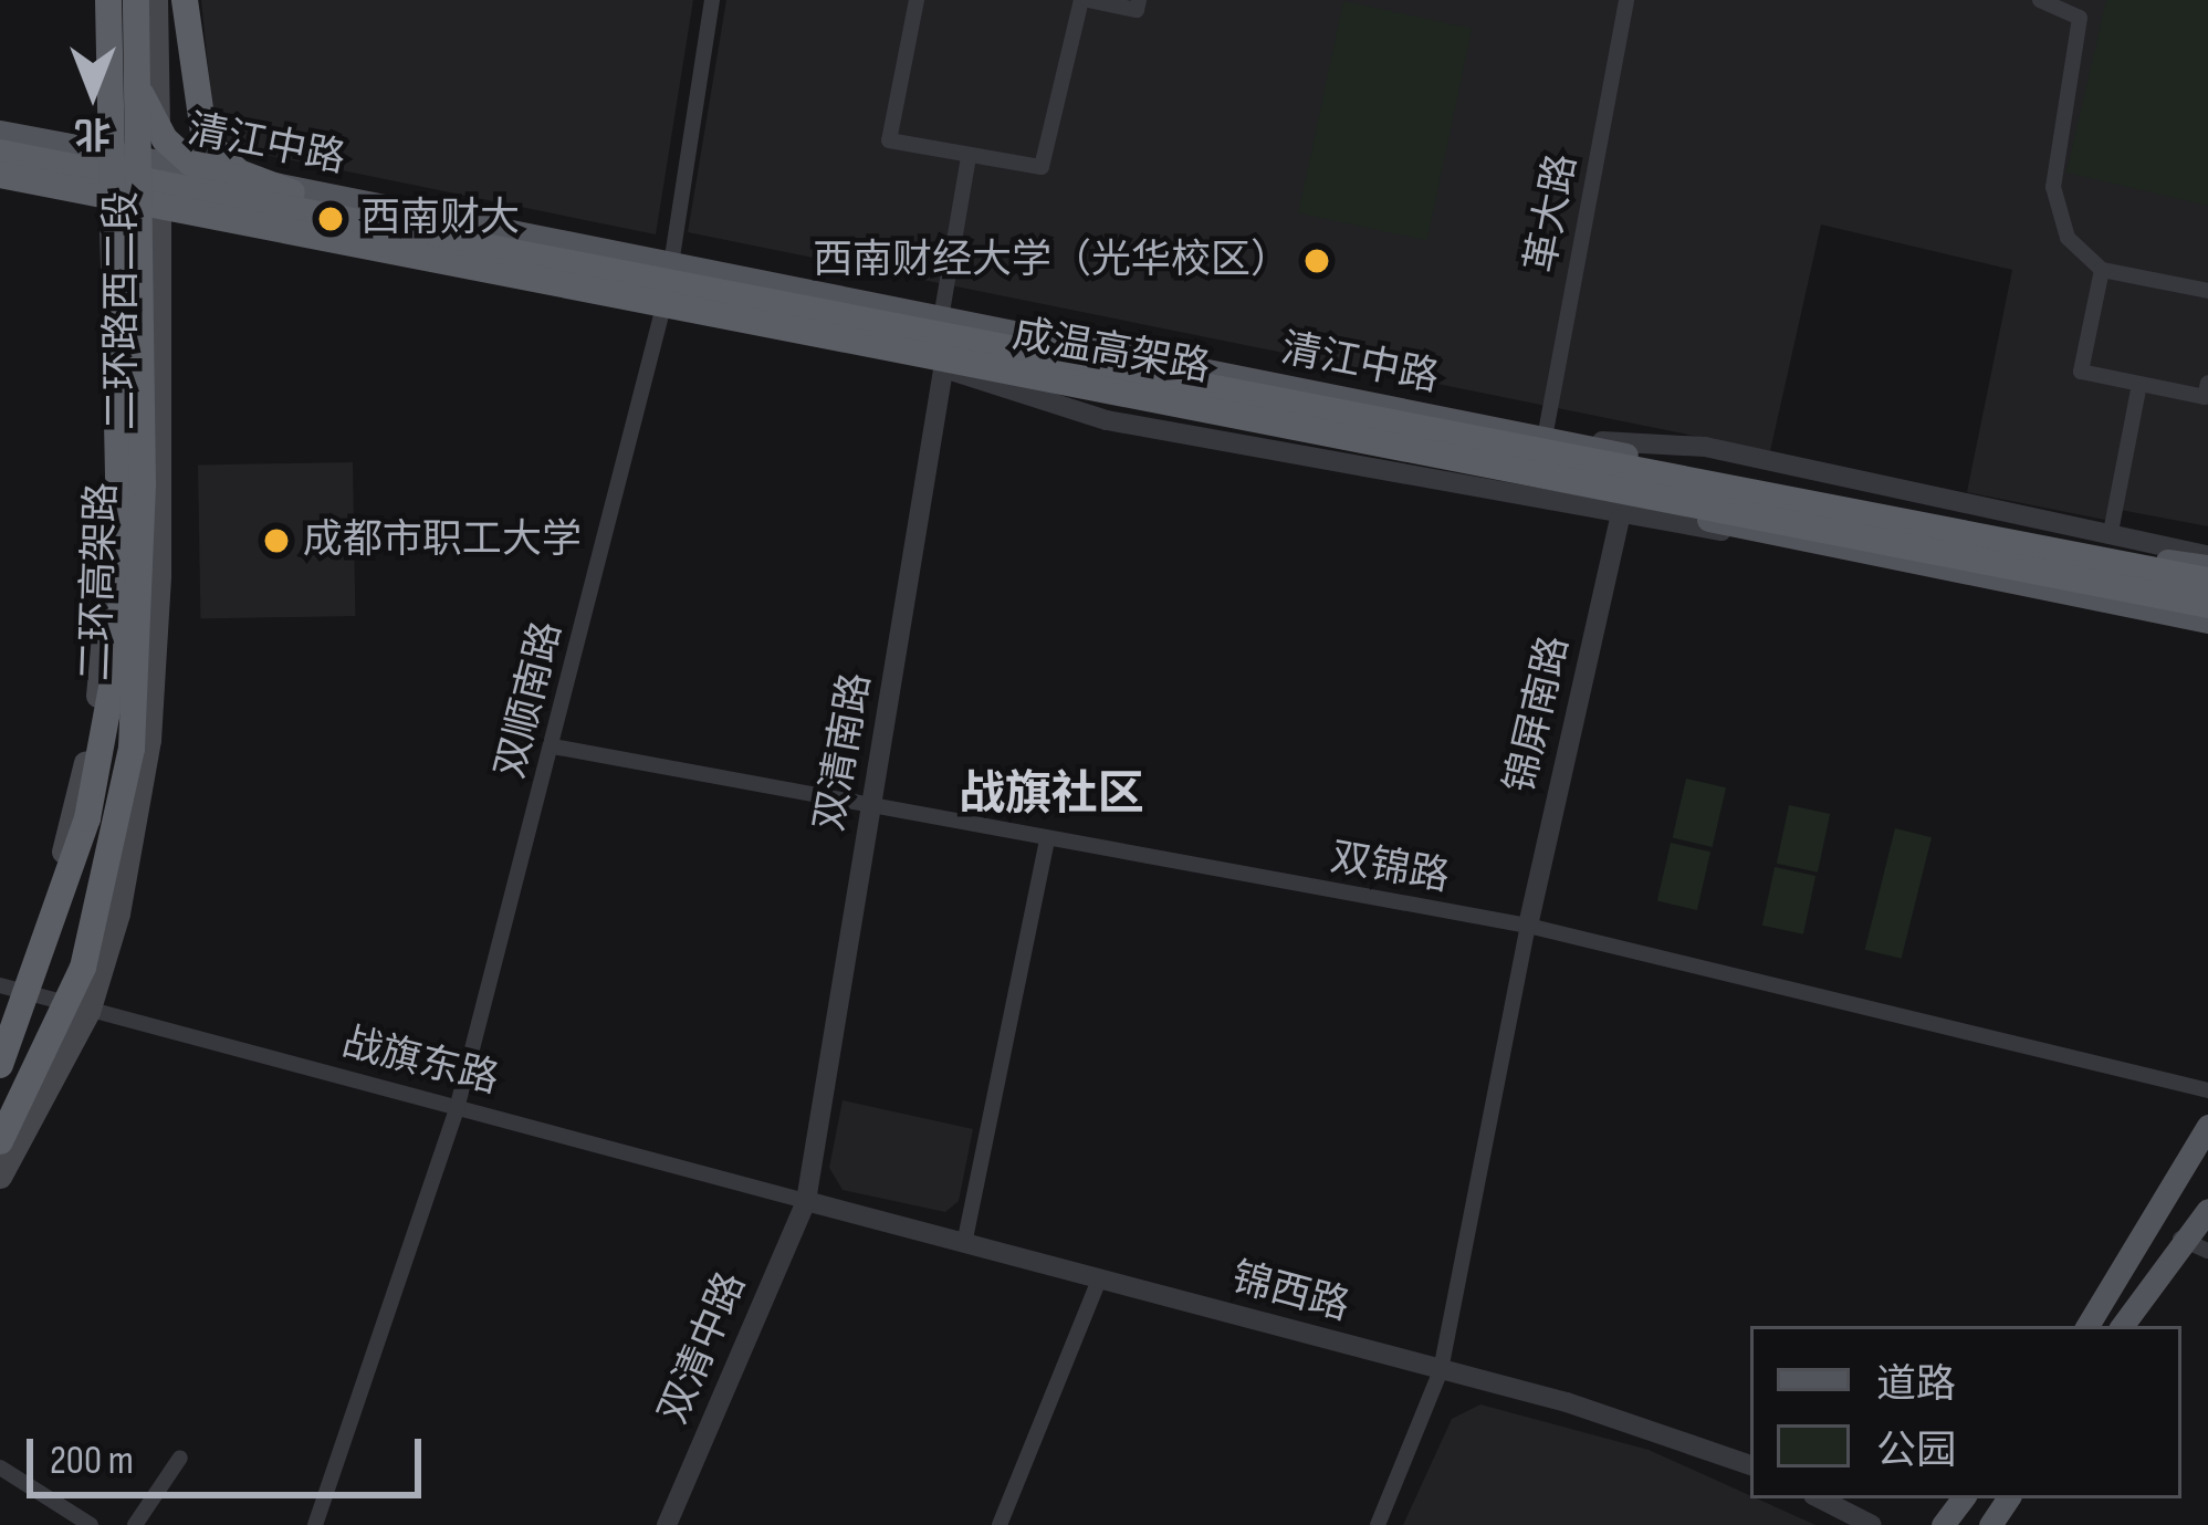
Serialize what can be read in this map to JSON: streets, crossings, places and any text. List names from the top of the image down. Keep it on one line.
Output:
{"streets":{"highway":["成温高架路","二环高架路"],"main road":["清江中路","二环路西二段"],"street":["革大路","双顺南路","锦屏南路","双清南路","双锦路","战旗东路","锦西路","双清中路"]},"crossings":[["清江中路","革大路"],["清江中路","二环路西二段"],["清江中路","成温高架路"],["清江中路","二环高架路"],["清江中路","双顺南路"],["清江中路","锦屏南路"],["清江中路","双清南路"],["革大路","成温高架路"],["二环路西二段","二环高架路"],["二环路西二段","战旗东路"],["双顺南路","双锦路"],["双顺南路","战旗东路"],["锦屏南路","双锦路"],["双清南路","双锦路"],["双清南路","战旗东路"],["双清南路","锦西路"],["双清南路","双清中路"],["战旗东路","锦西路"],["战旗东路","双清中路"],["锦西路","双清中路"]],"districts":["战旗社区"],"places":["西南财大","西南财经大学（光华校区）","成都市职工大学"],"legend":["道路","公园"],"scale_bar":"200 m","north":"bottom"}
